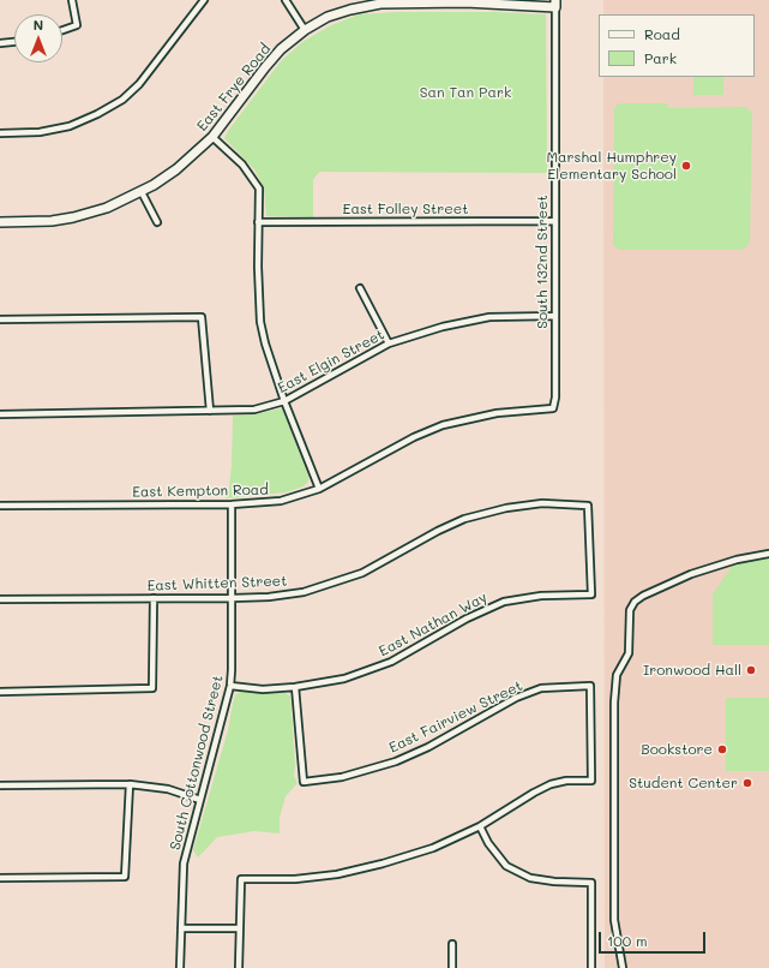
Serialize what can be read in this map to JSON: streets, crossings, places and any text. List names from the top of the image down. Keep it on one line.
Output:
{"streets":{"street":["East Frye Road","East Folley Street","South 132nd Street","East Elgin Street","East Kempton Road","East Whitten Street","East Nathan Way","East Fairview Street","South Cottonwood Street"]},"crossings":[["East Frye Road","South 132nd Street"],["East Folley Street","South 132nd Street"],["South 132nd Street","East Elgin Street"],["South 132nd Street","East Kempton Road"],["East Kempton Road","South Cottonwood Street"],["East Whitten Street","East Nathan Way"],["East Whitten Street","South Cottonwood Street"],["East Nathan Way","East Fairview Street"],["East Nathan Way","South Cottonwood Street"]],"parks":["San Tan Park"],"places":["Marshal Humphrey Elementary School","Ironwood Hall","Bookstore","Student Center"],"legend":["Road","Park"],"scale_bar":"100 m","north":"top"}
